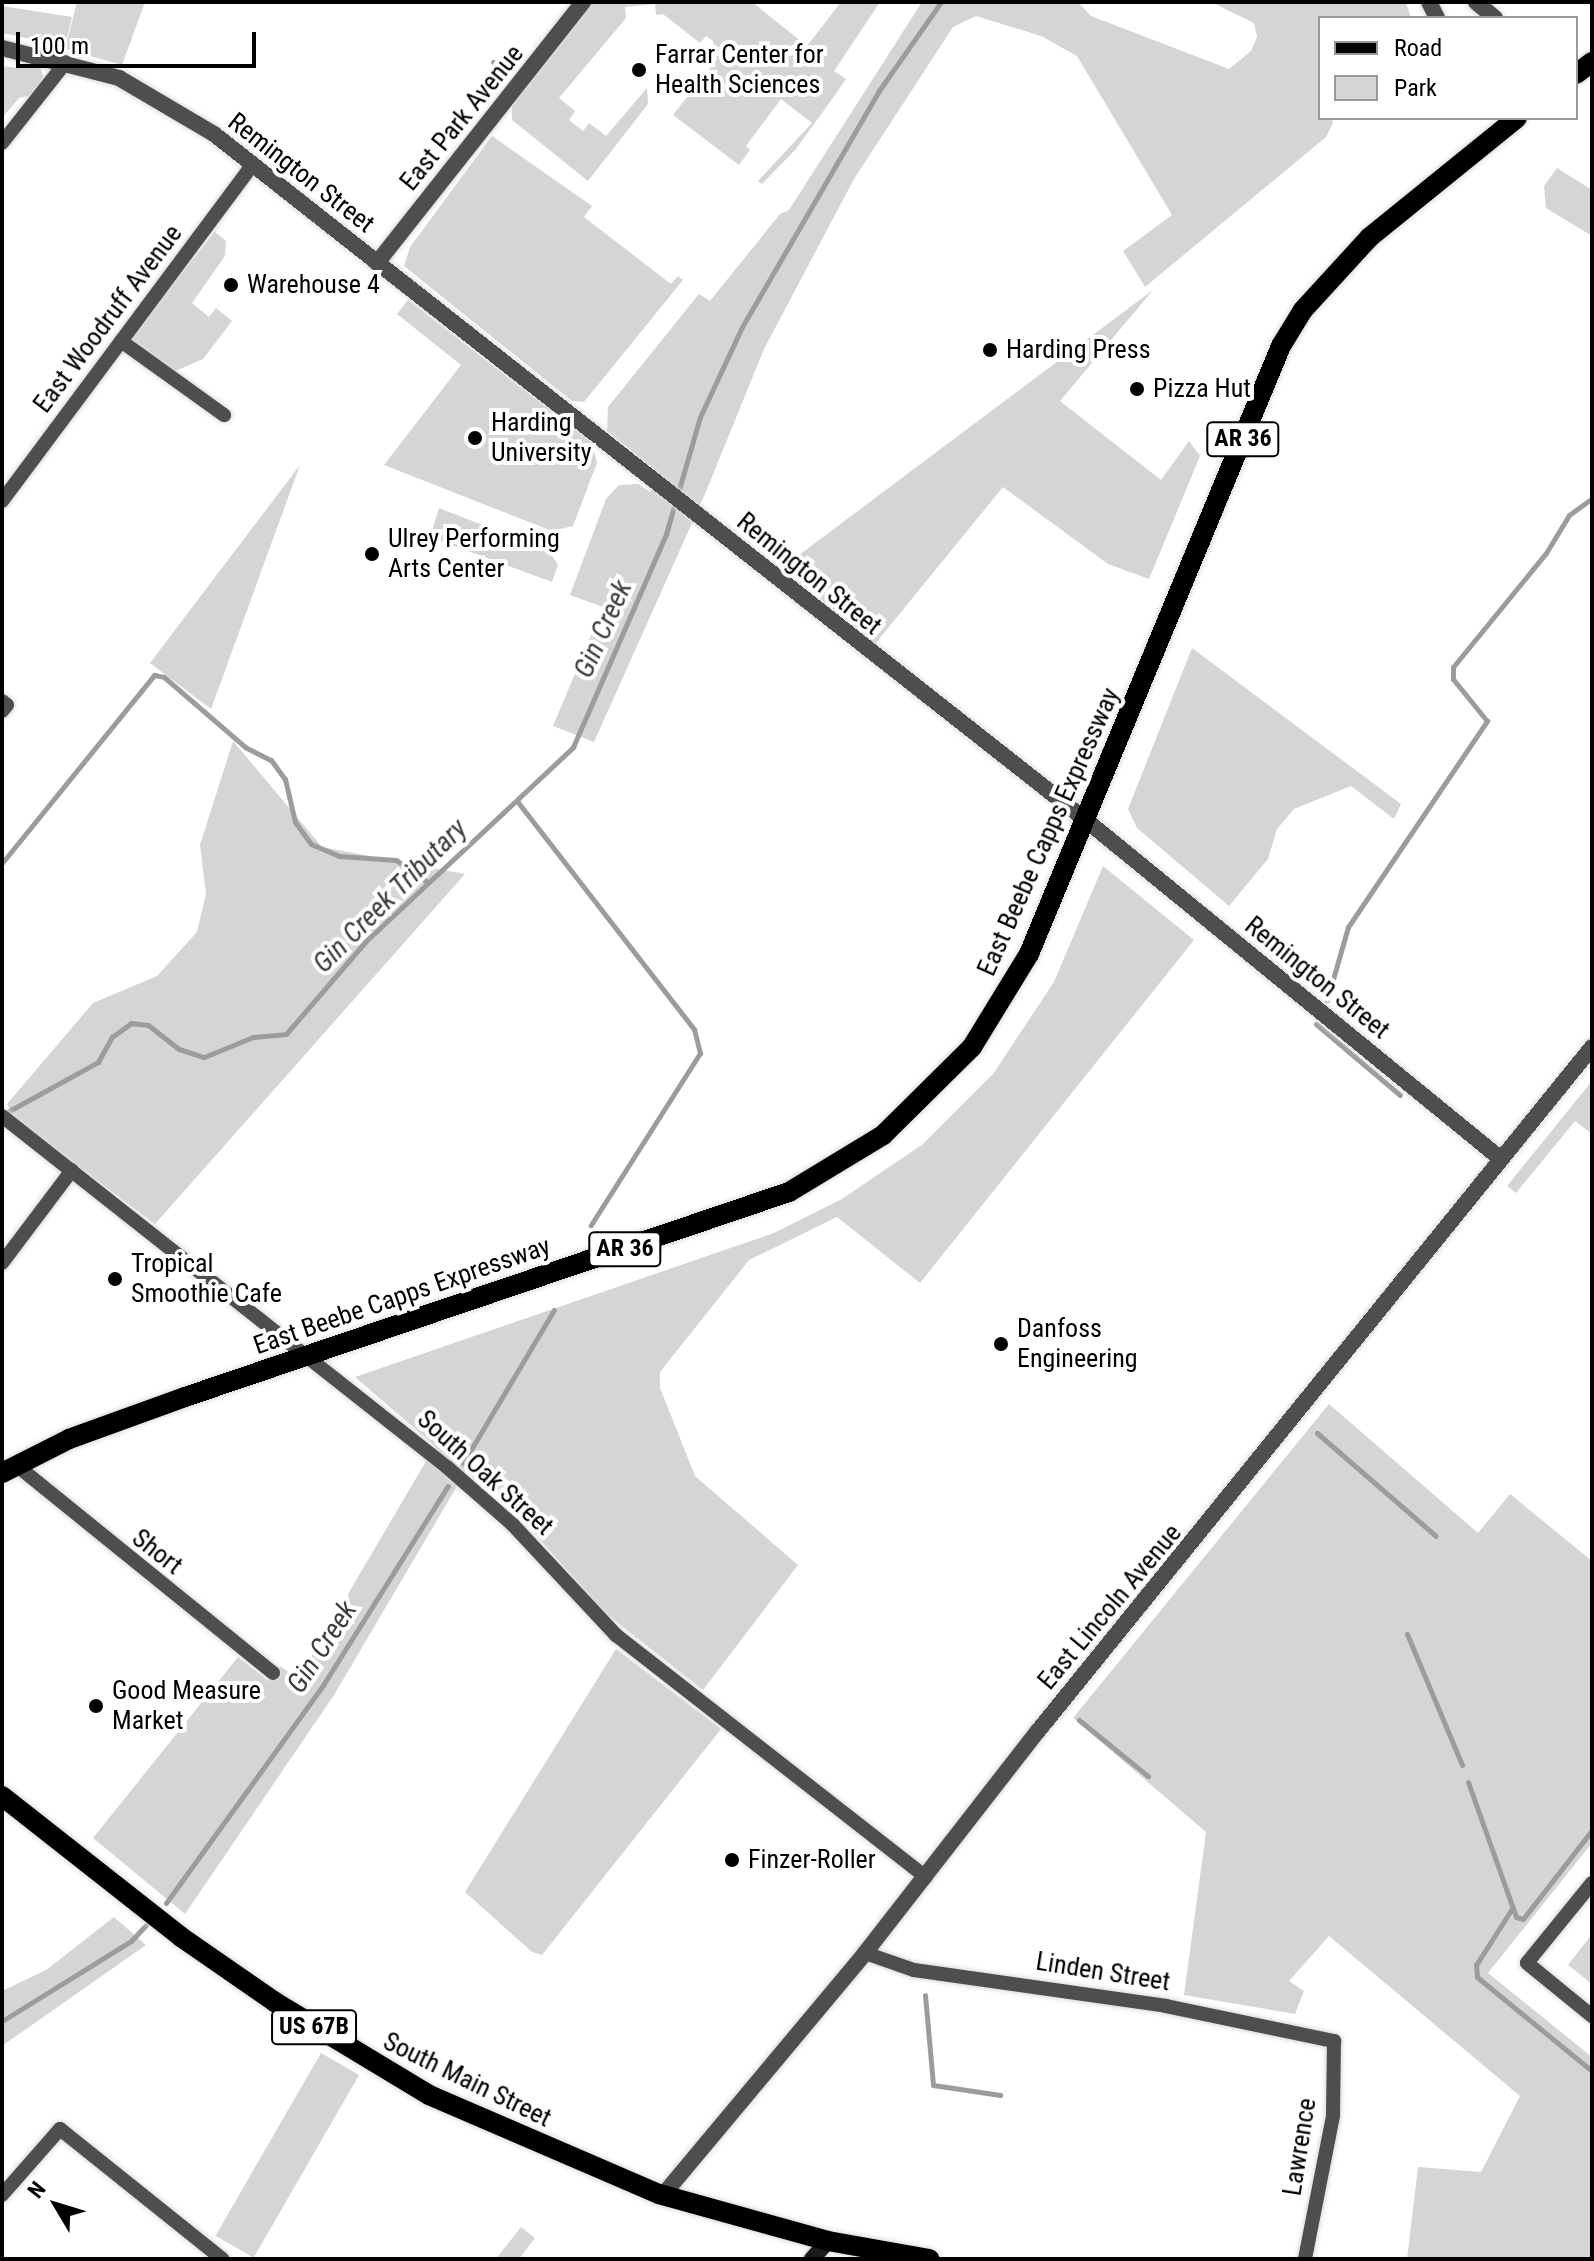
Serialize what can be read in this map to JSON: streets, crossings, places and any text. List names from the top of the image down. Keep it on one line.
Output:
{"streets":{"main road":["AR 36","East Beebe Capps Expressway","US 67B","South Main Street"],"street":["East Park Avenue","Remington Street","East Woodruff Avenue","South Oak Street","Short","East Lincoln Avenue","Linden Street","Lawrence"]},"crossings":[["East Park Avenue","Remington Street"],["Remington Street","East Woodruff Avenue"],["Remington Street","East Beebe Capps Expressway"],["Remington Street","East Lincoln Avenue"],["East Beebe Capps Expressway","South Oak Street"],["East Beebe Capps Expressway","Short"],["South Oak Street","East Lincoln Avenue"],["East Lincoln Avenue","Linden Street"],["East Lincoln Avenue","South Main Street"],["Linden Street","Lawrence"]],"water":["Gin Creek","Gin Creek Tributary"],"places":["Farrar Center for Health Sciences","Warehouse 4","Harding Press","Pizza Hut","Harding University","Ulrey Performing Arts Center","Tropical Smoothie Cafe","Danfoss Engineering","Good Measure Market","Finzer-Roller"],"legend":["Road","Park"],"scale_bar":"100 m","north":"top left"}
